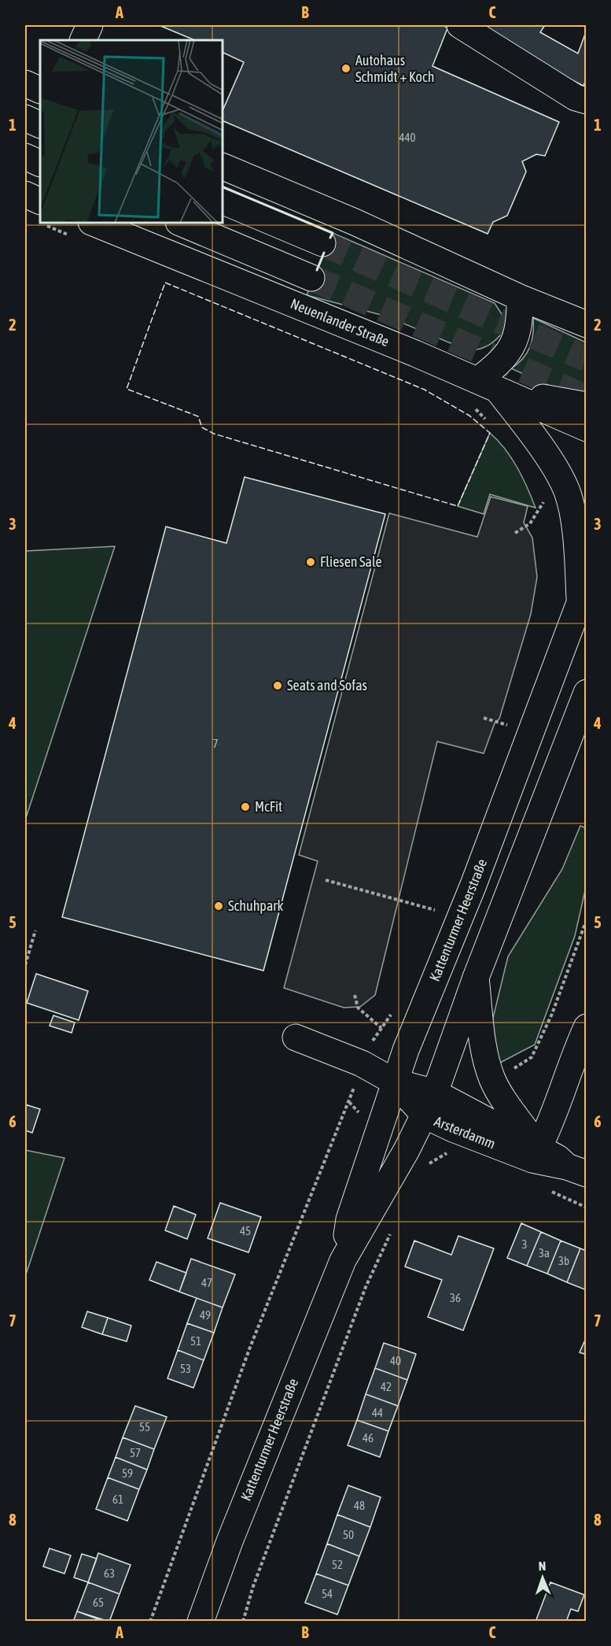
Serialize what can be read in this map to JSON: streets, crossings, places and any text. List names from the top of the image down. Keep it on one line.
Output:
{"streets":{"main road":["Neuenlander Straße","Kattenturmer Heerstraße","Arsterdamm"]},"crossings":[["Kattenturmer Heerstraße","Arsterdamm"]],"places":["Autohaus Schmidt + Koch","Fliesen Sale","Seats and Sofas","McFit","Schuhpark"],"house_numbers":["440","7","45","3","3a","3b","47","36","49","51","40","53","42","44","55","46","57","59","61","48","50","52","63","54","65"],"north":"top","grid":{"columns":["A","B","C"],"rows":["1","2","3","4","5","6","7","8"]}}
